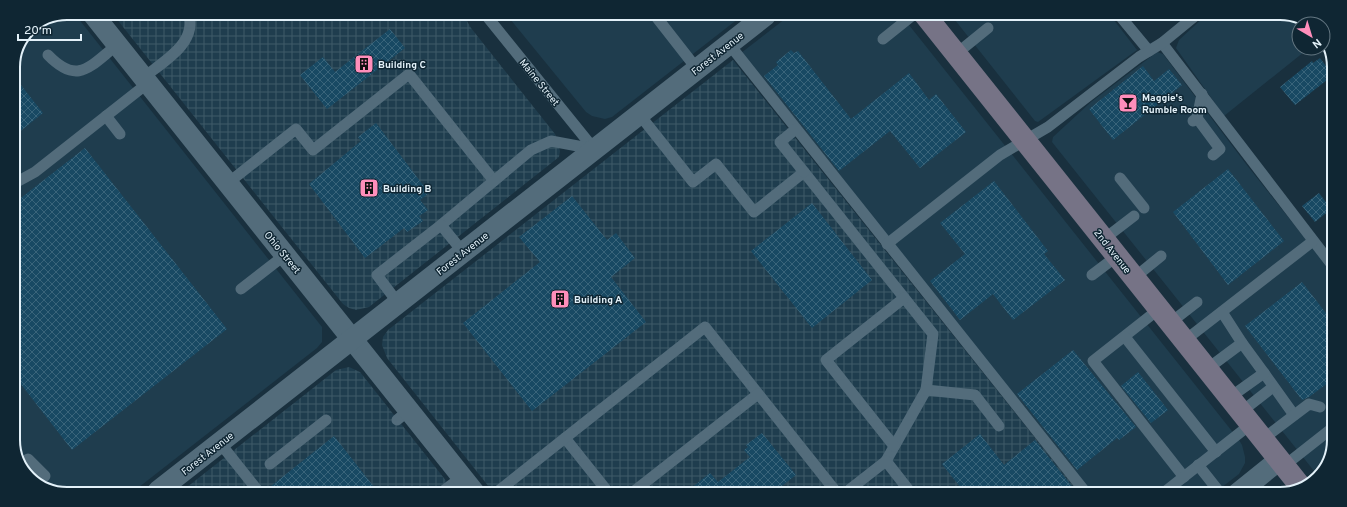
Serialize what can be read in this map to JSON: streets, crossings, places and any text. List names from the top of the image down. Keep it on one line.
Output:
{"streets":{"main road":["2nd Avenue"],"street":["Forest Avenue","Ohio Street"],"lane":["Maine Street"]},"crossings":[["Forest Avenue","Maine Street"],["Forest Avenue","Ohio Street"]],"places":{"building":["Building C","Building B","Building A"],"bar":["Maggie's Rumble Room"]},"scale_bar":"20 m","north":"bottom right"}
